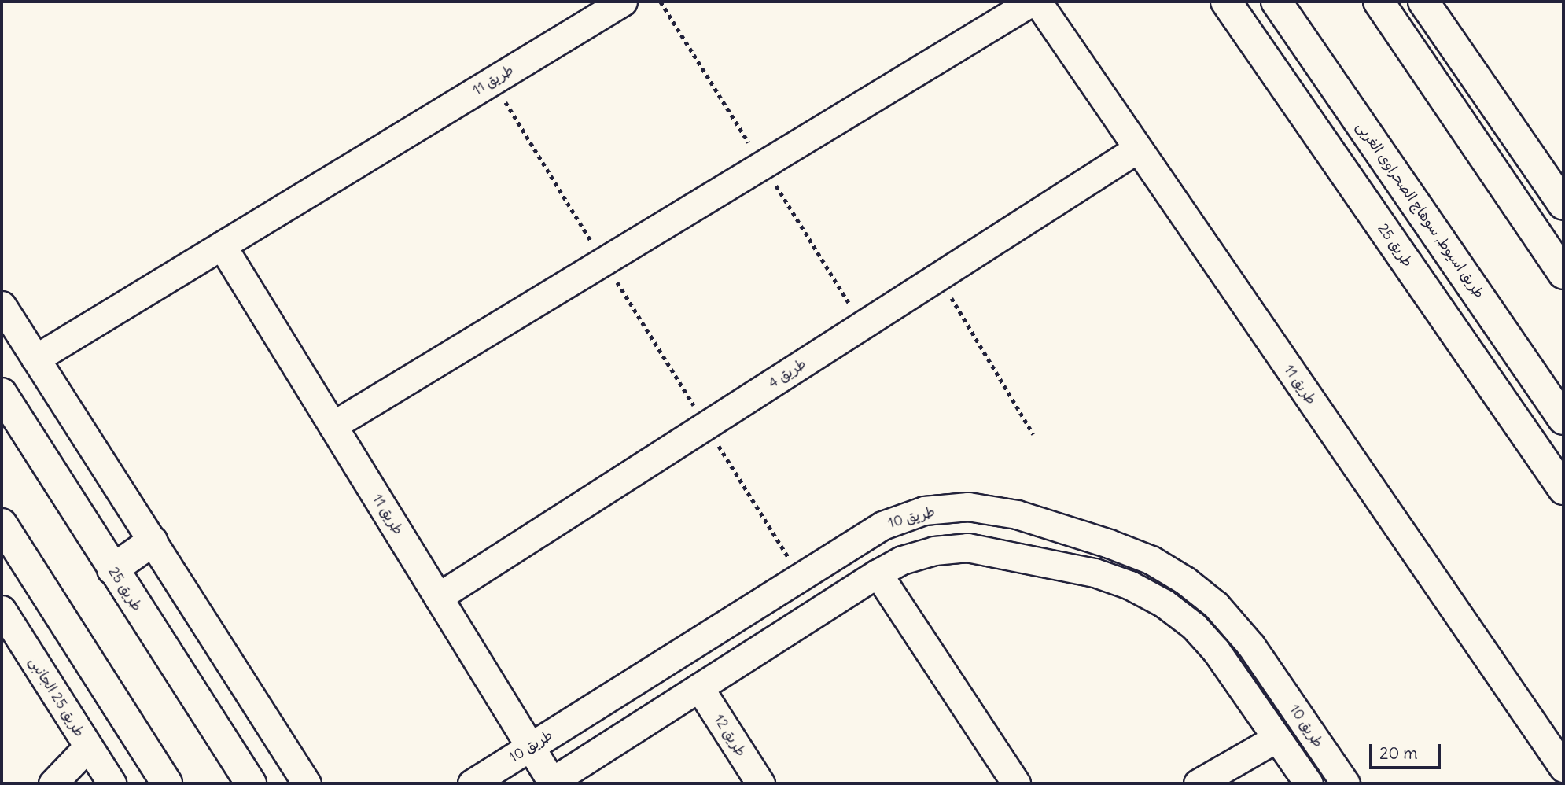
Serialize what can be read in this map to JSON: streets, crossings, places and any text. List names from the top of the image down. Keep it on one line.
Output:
{"streets":{"street":["طريق 11","طريق اسيوط, سوهاج الصحراوى الغربى","طريق 25","طريق 4","طريق 10","طريق 25 الجانبى","طريق 12"]},"crossings":[["طريق 11","طريق 4"],["طريق 11","طريق 10"]],"scale_bar":"20 m"}
